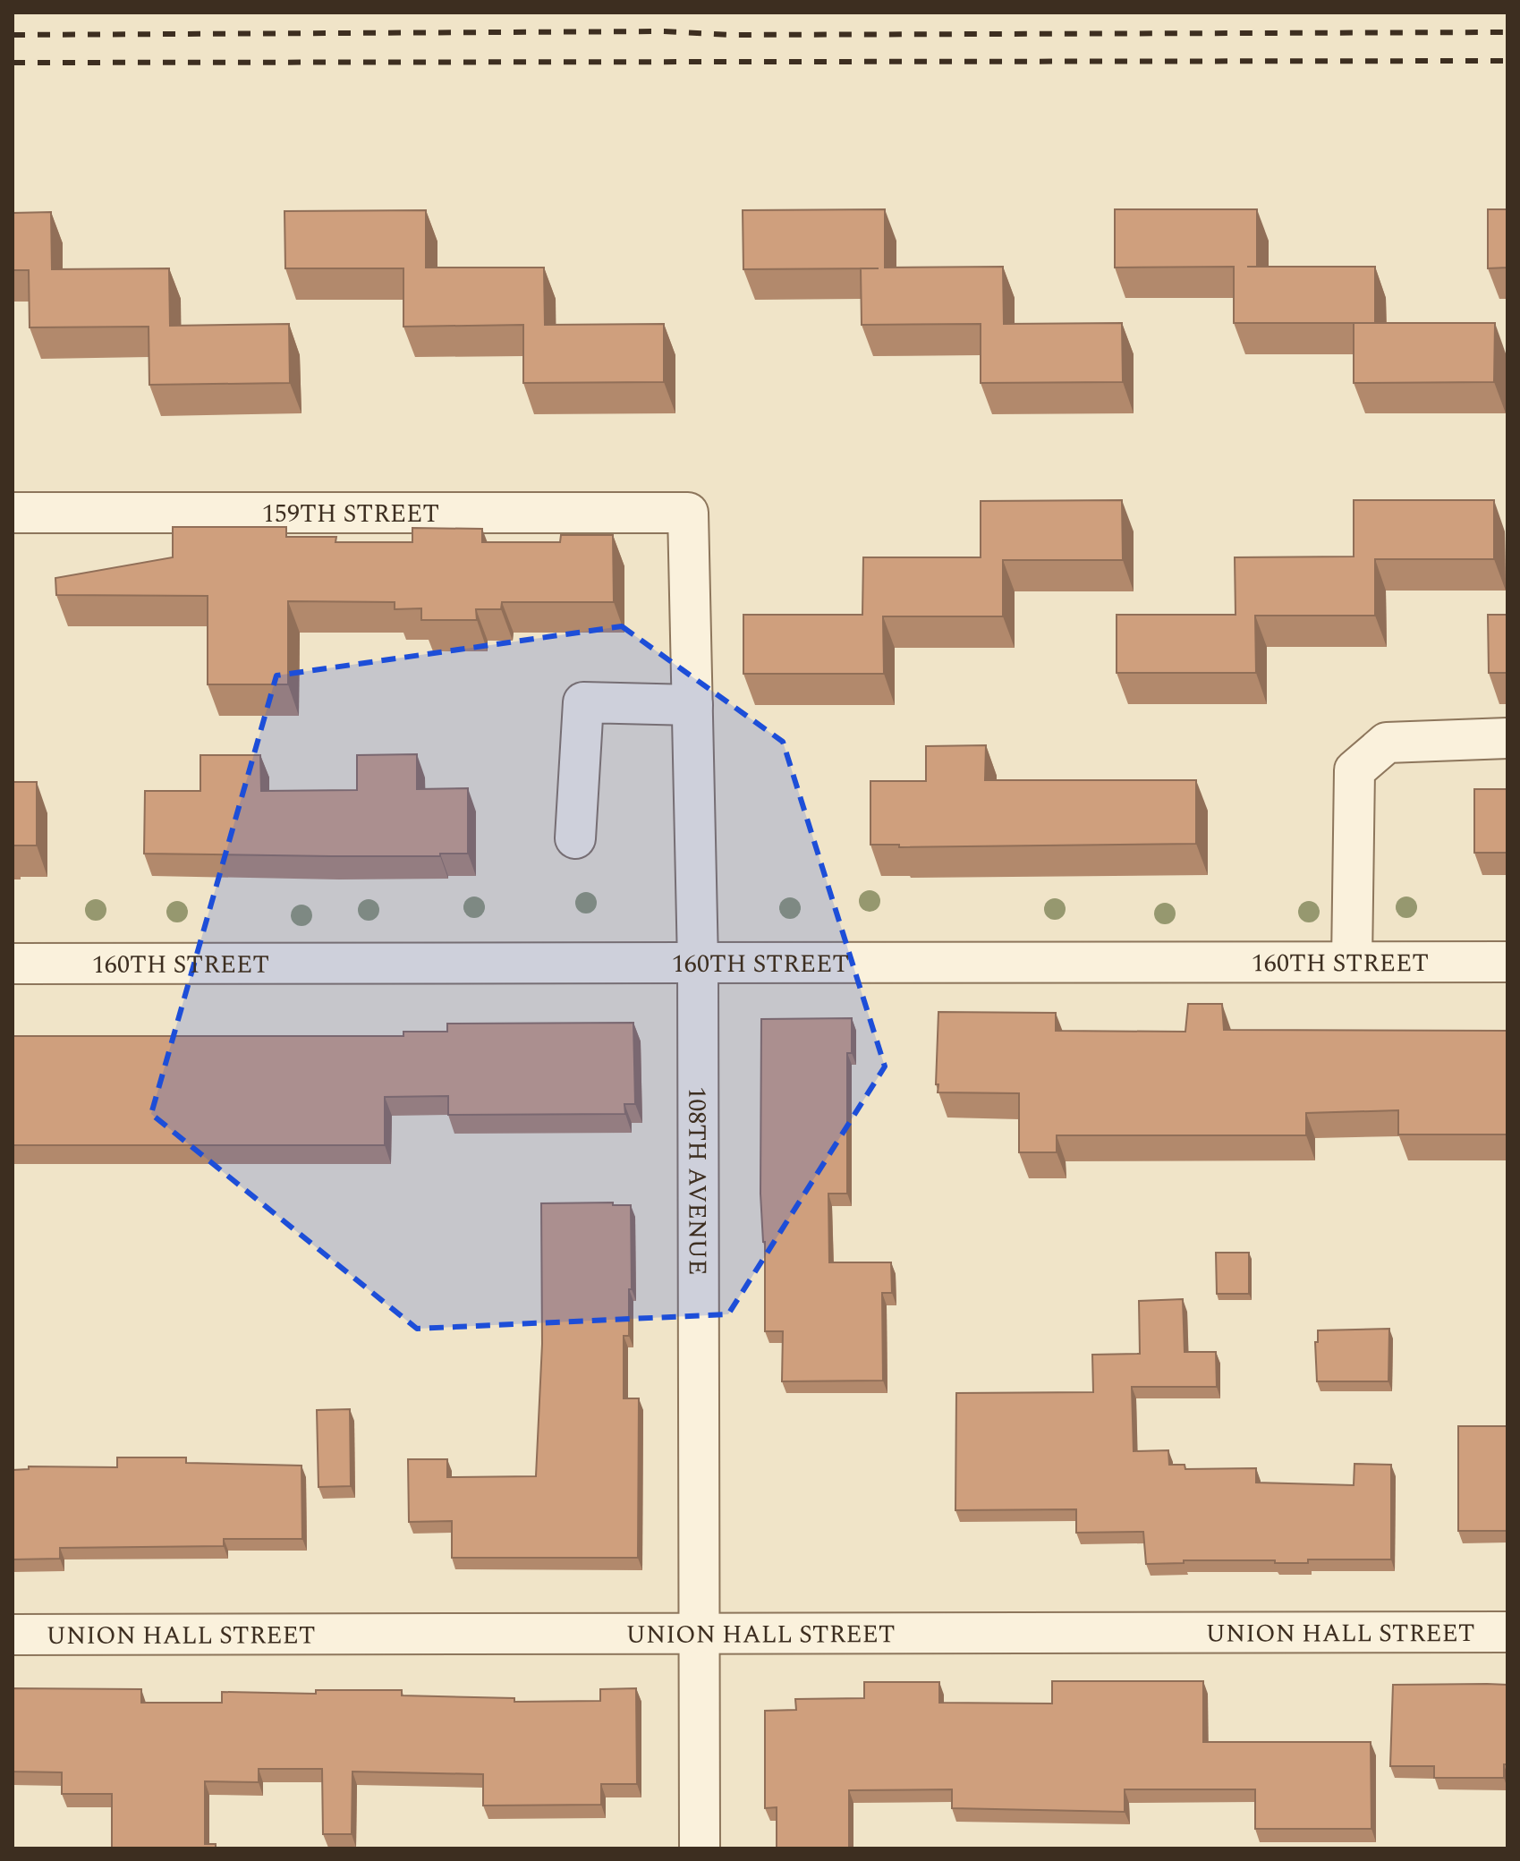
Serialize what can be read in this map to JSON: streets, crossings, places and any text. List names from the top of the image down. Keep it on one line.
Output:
{"streets":{"street":["159TH STREET","160TH STREET","108TH AVENUE","UNION HALL STREET"]},"crossings":[["159TH STREET","108TH AVENUE"],["160TH STREET","108TH AVENUE"],["108TH AVENUE","UNION HALL STREET"]]}
